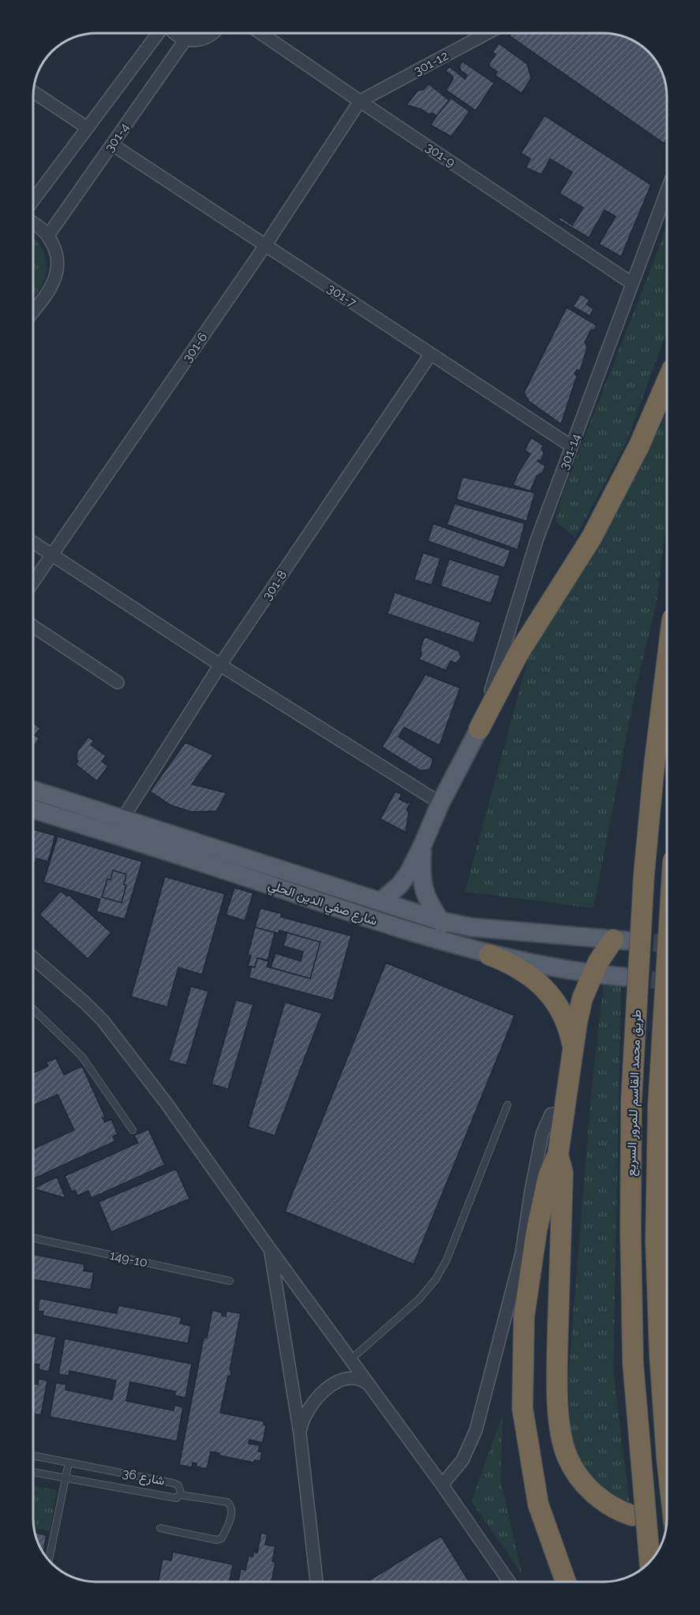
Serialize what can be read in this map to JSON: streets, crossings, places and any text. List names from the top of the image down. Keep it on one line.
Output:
{"streets":{"highway":["طريق محمد القاسم للمرور السريع"],"main road":["شارع صفي الدين الحلي"],"street":["301-12","301-4","301-9","301-7","301-6","301-14","301-8"],"lane":["149-10","شارع 36"]},"crossings":[["301-12","301-9"],["301-12","301-6"],["301-4","301-7"],["301-9","301-6"],["301-9","301-14"],["301-7","301-6"],["301-7","301-14"],["301-7","301-8"],["301-8","شارع صفي الدين الحلي"]]}
